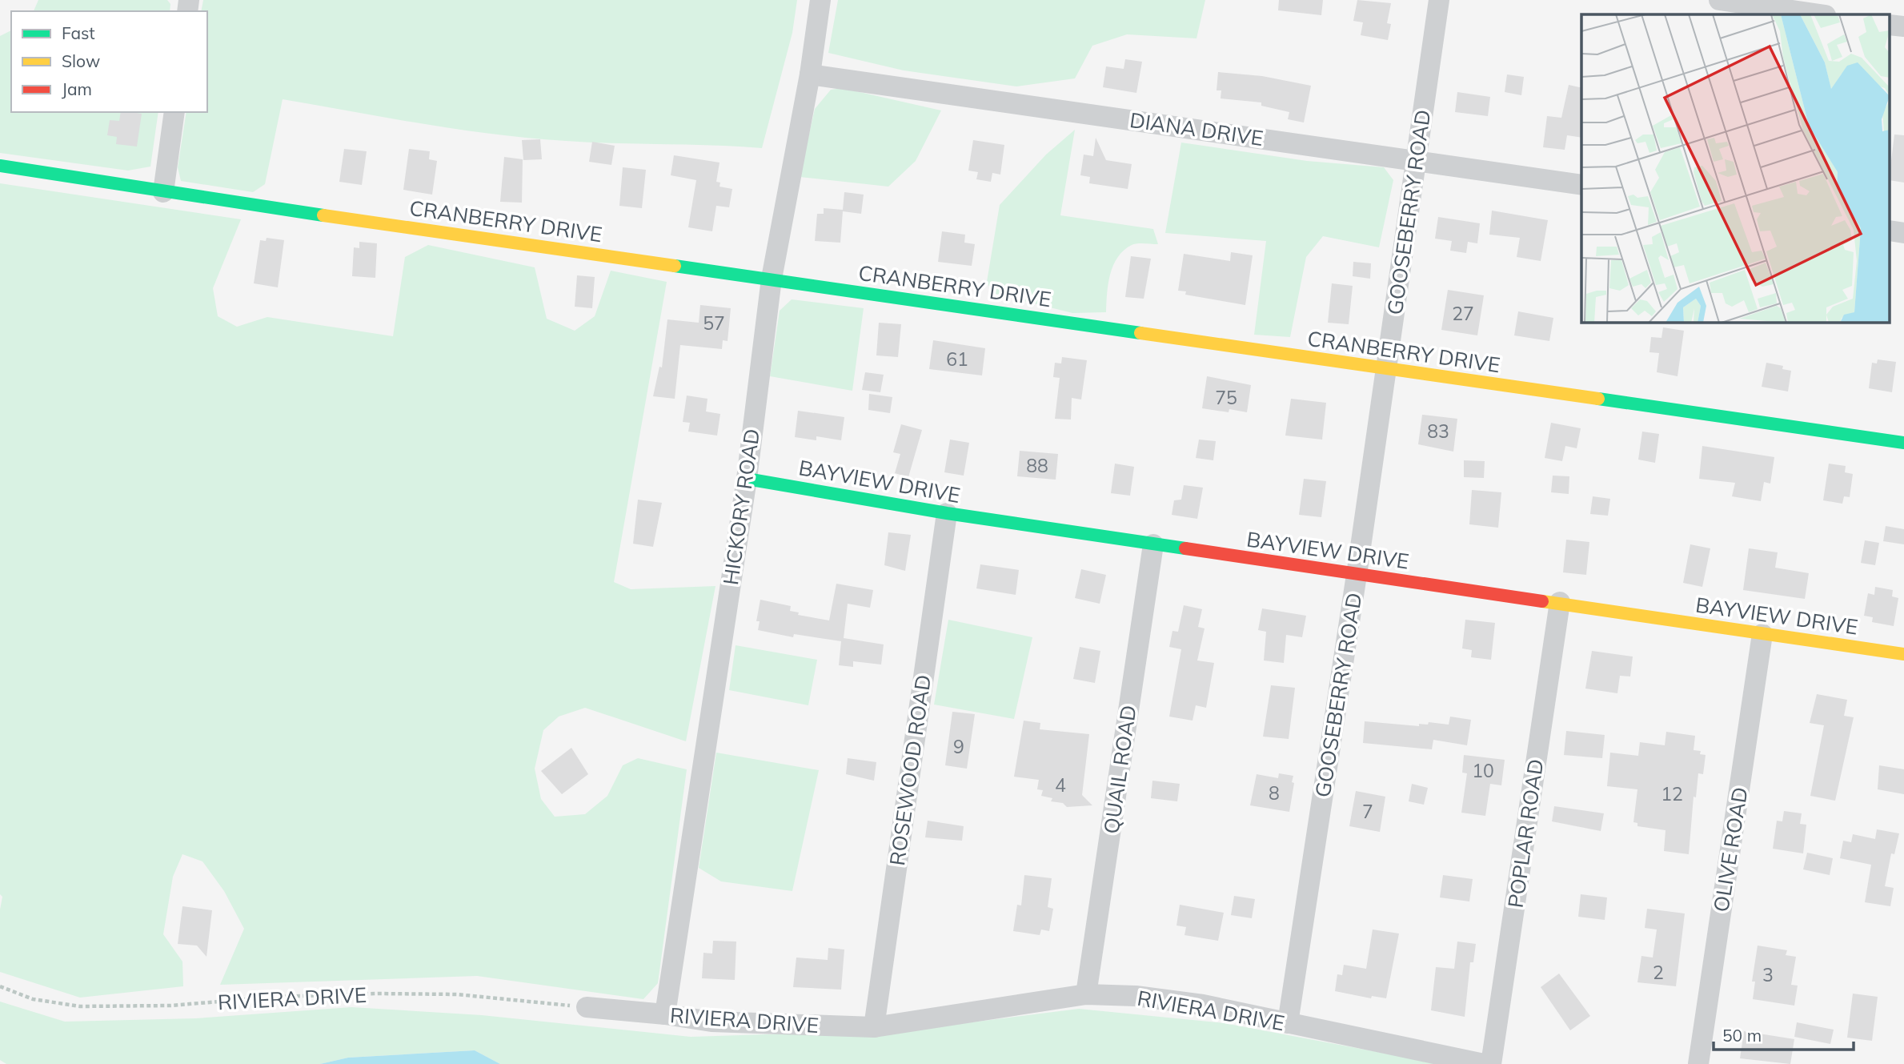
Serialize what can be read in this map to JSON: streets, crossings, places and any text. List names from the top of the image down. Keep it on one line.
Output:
{"streets":{"street":["DIANA DRIVE","GOOSEBERRY ROAD","CRANBERRY DRIVE","BAYVIEW DRIVE","HICKORY ROAD","QUAIL ROAD","ROSEWOOD ROAD","POPLAR ROAD","OLIVE ROAD","RIVIERA DRIVE"]},"crossings":[["DIANA DRIVE","GOOSEBERRY ROAD"],["DIANA DRIVE","HICKORY ROAD"],["GOOSEBERRY ROAD","CRANBERRY DRIVE"],["GOOSEBERRY ROAD","BAYVIEW DRIVE"],["GOOSEBERRY ROAD","RIVIERA DRIVE"],["CRANBERRY DRIVE","HICKORY ROAD"],["BAYVIEW DRIVE","HICKORY ROAD"],["BAYVIEW DRIVE","QUAIL ROAD"],["BAYVIEW DRIVE","ROSEWOOD ROAD"],["BAYVIEW DRIVE","POPLAR ROAD"],["BAYVIEW DRIVE","OLIVE ROAD"],["HICKORY ROAD","RIVIERA DRIVE"],["QUAIL ROAD","RIVIERA DRIVE"],["ROSEWOOD ROAD","RIVIERA DRIVE"]],"house_numbers":["27","57","61","75","83","88","9","10","4","8","12","7","2","3"],"legend":["Fast","Slow","Jam"],"scale_bar":"50 m"}
